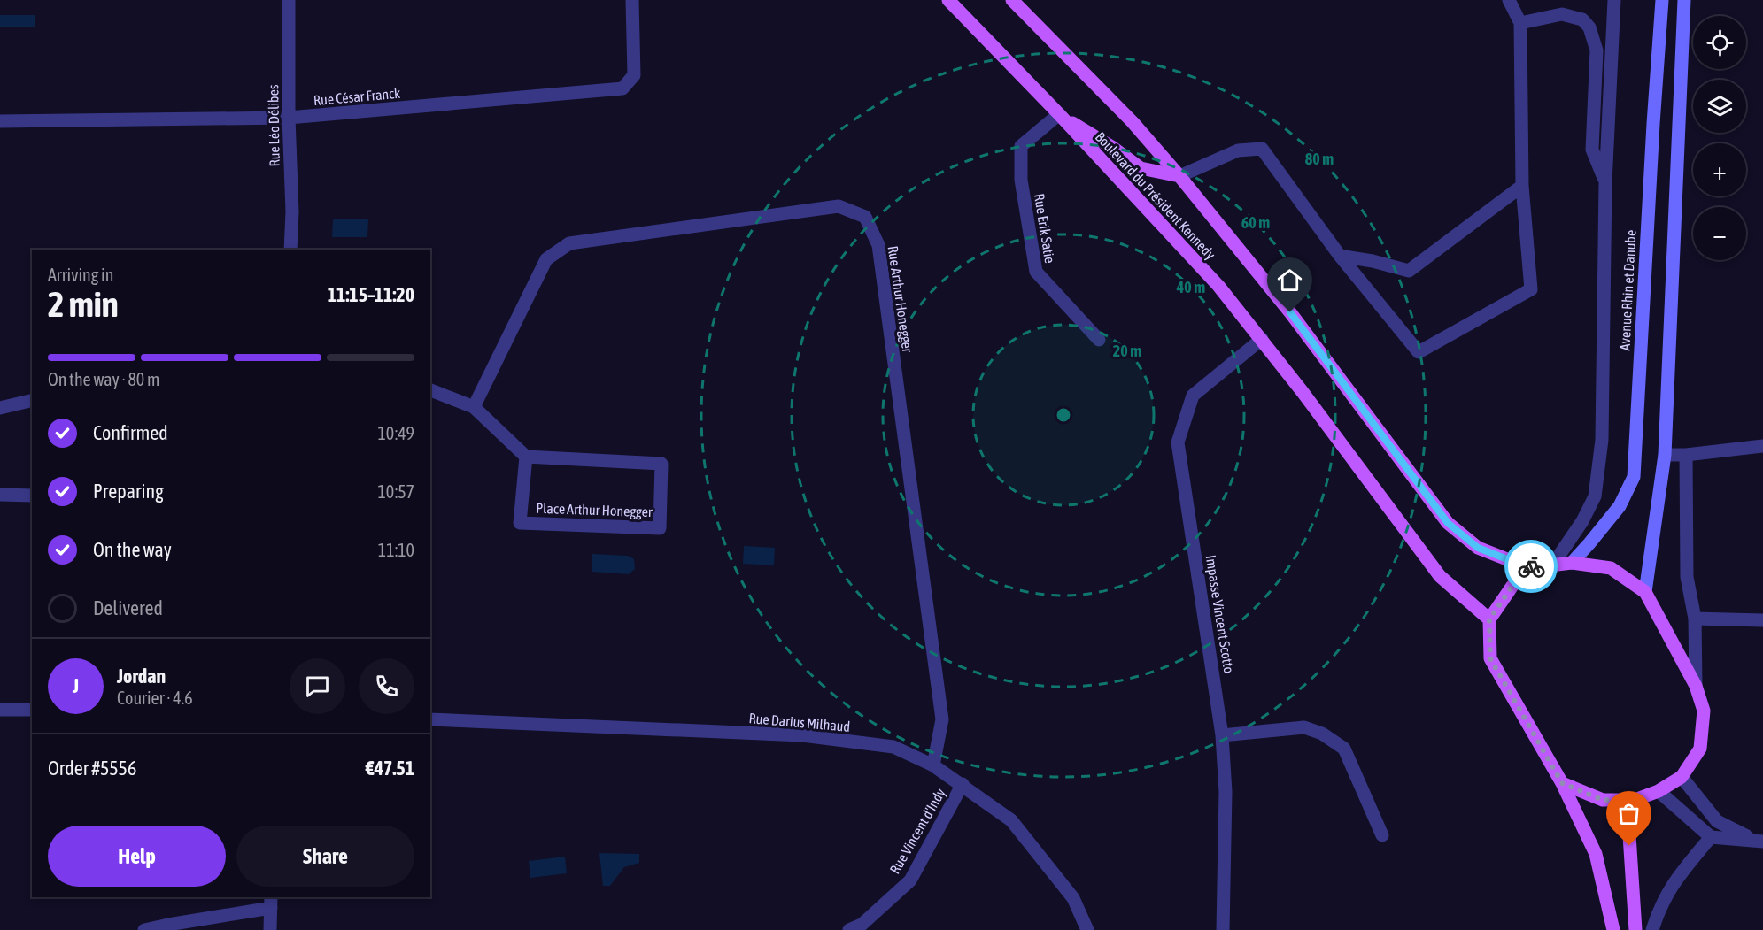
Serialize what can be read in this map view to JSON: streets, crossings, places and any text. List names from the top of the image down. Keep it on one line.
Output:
{"streets":{"main road":["Boulevard du Président Kennedy","Avenue Rhin et Danube"],"street":["Rue César Franck","Rue Léo Délibes","Rue Erik Satie","Rue Arthur Honegger","Place Arthur Honegger","Impasse Vincent Scotto","Rue Darius Milhaud","Rue Vincent d'Indy"]},"crossings":[["Rue César Franck","Rue Léo Délibes"],["Boulevard du Président Kennedy","Rue Erik Satie"],["Boulevard du Président Kennedy","Impasse Vincent Scotto"],["Rue Arthur Honegger","Rue Darius Milhaud"],["Rue Darius Milhaud","Rue Vincent d'Indy"]],"page":{"map_buttons":["+","−"],"heading":["2 min","Arriving in","11:15–11:20"],"panel":["Jordan","Courier · 4.6","Order #5556","€47.51"],"bar":"On the way · 80 m","list":[["Confirmed","10:49"],["Preparing","10:57"],["On the way","11:10"],"Delivered"],"round":"J","buttons":["Help","Share"]},"rings":["80 m","60 m","40 m","20 m"]}
